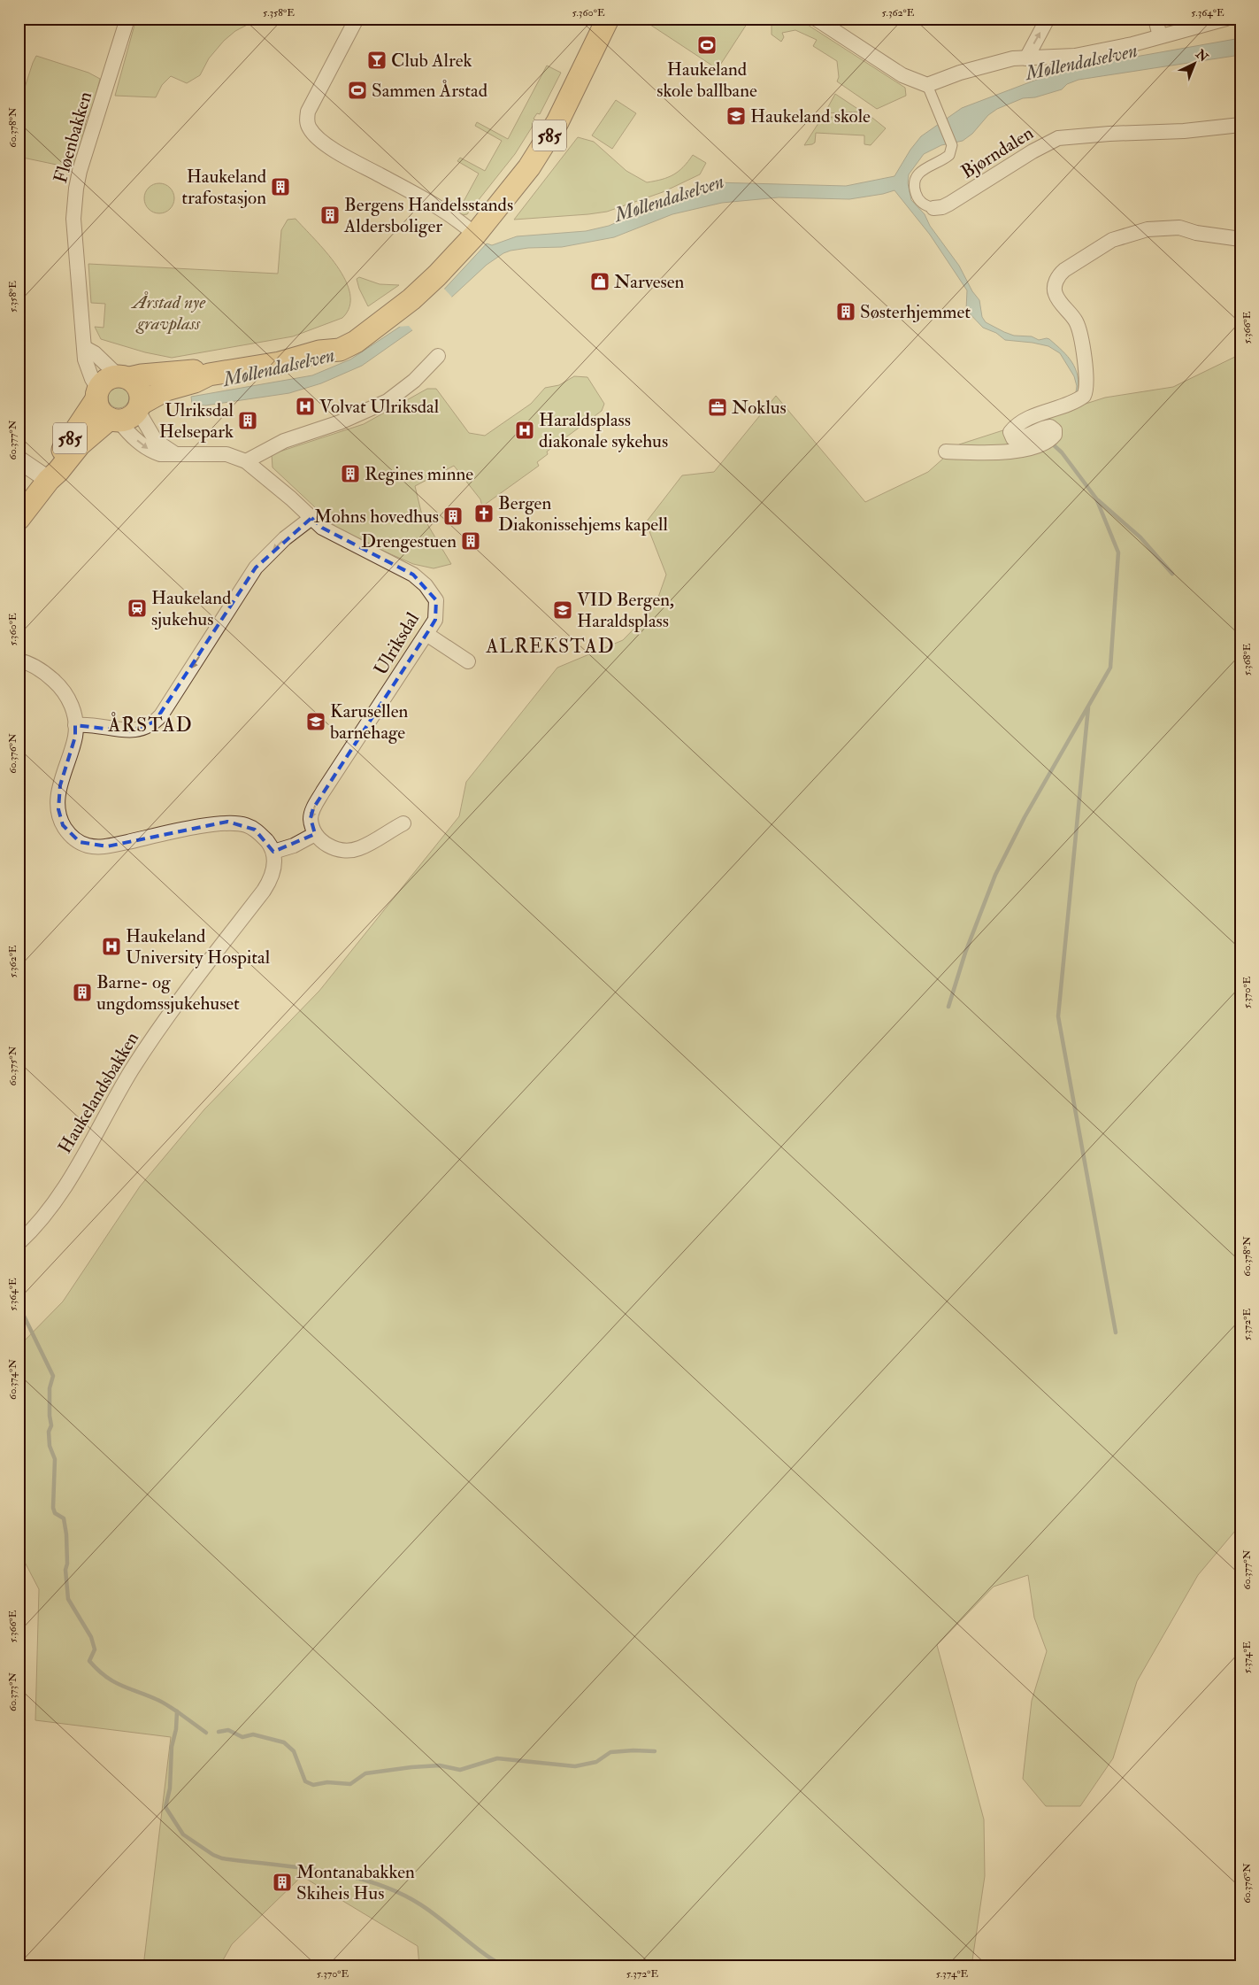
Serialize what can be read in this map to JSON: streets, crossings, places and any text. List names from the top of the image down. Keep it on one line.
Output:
{"streets":{"main road":["585"],"street":["Fløenbakken","Bjørndalen","Ulriksdal","Haukelandsbakken"]},"crossings":[["585","Fløenbakken"],["585","Ulriksdal"],["Fløenbakken","Ulriksdal"]],"one_way":["Ulriksdal"],"districts":["ALREKSTAD","ÅRSTAD"],"water":["Møllendalselven"],"parks":["Årstad nye gravplass"],"places":{"sports":["Haukeland skole ballbane","Sammen Årstad"],"bar":["Club Alrek"],"school or university":["Haukeland skole","VID Bergen, Haraldsplass","Karusellen barnehage"],"building":["Haukeland trafostasjon","Bergens Handelsstands Aldersboliger","Søsterhjemmet","Ulriksdal Helsepark","Regines minne","Mohns hovedhus","Drengestuen","Barne- og ungdomssjukehuset","Montanabakken Skiheis Hus"],"shop":["Narvesen"],"hospital":["Volvat Ulriksdal","Haraldsplass diakonale sykehus","Haukeland University Hospital"],"office":["Noklus"],"church":["Bergen Diakonissehjems kapell"],"station":["Haukeland sjukehus"]},"north":"top right","coordinates":["5.358°E","5.360°E","5.362°E","5.364°E","60.378°N","5.366°E","60.377°N","5.368°E","60.376°N","5.370°E","60.375°N","5.372°E","60.374°N","5.374°E","60.373°N"]}
